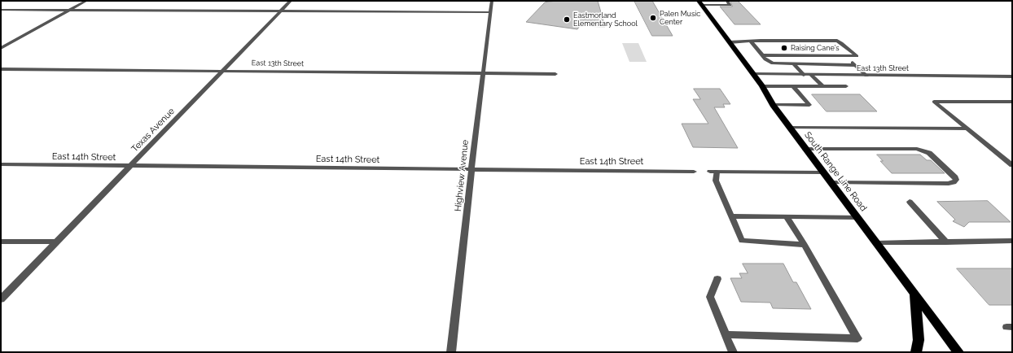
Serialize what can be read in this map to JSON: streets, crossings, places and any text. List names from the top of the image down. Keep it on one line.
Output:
{"streets":{"main road":["South Range Line Road"],"street":["East 13th Street","Texas Avenue","East 14th Street","Highview Avenue"]},"crossings":[["East 13th Street","Texas Avenue"],["East 13th Street","South Range Line Road"],["East 13th Street","Highview Avenue"],["Texas Avenue","East 14th Street"],["East 14th Street","Highview Avenue"]],"places":["Palen Music Center","Eastmorland Elementary School","Raising Cane's"]}
